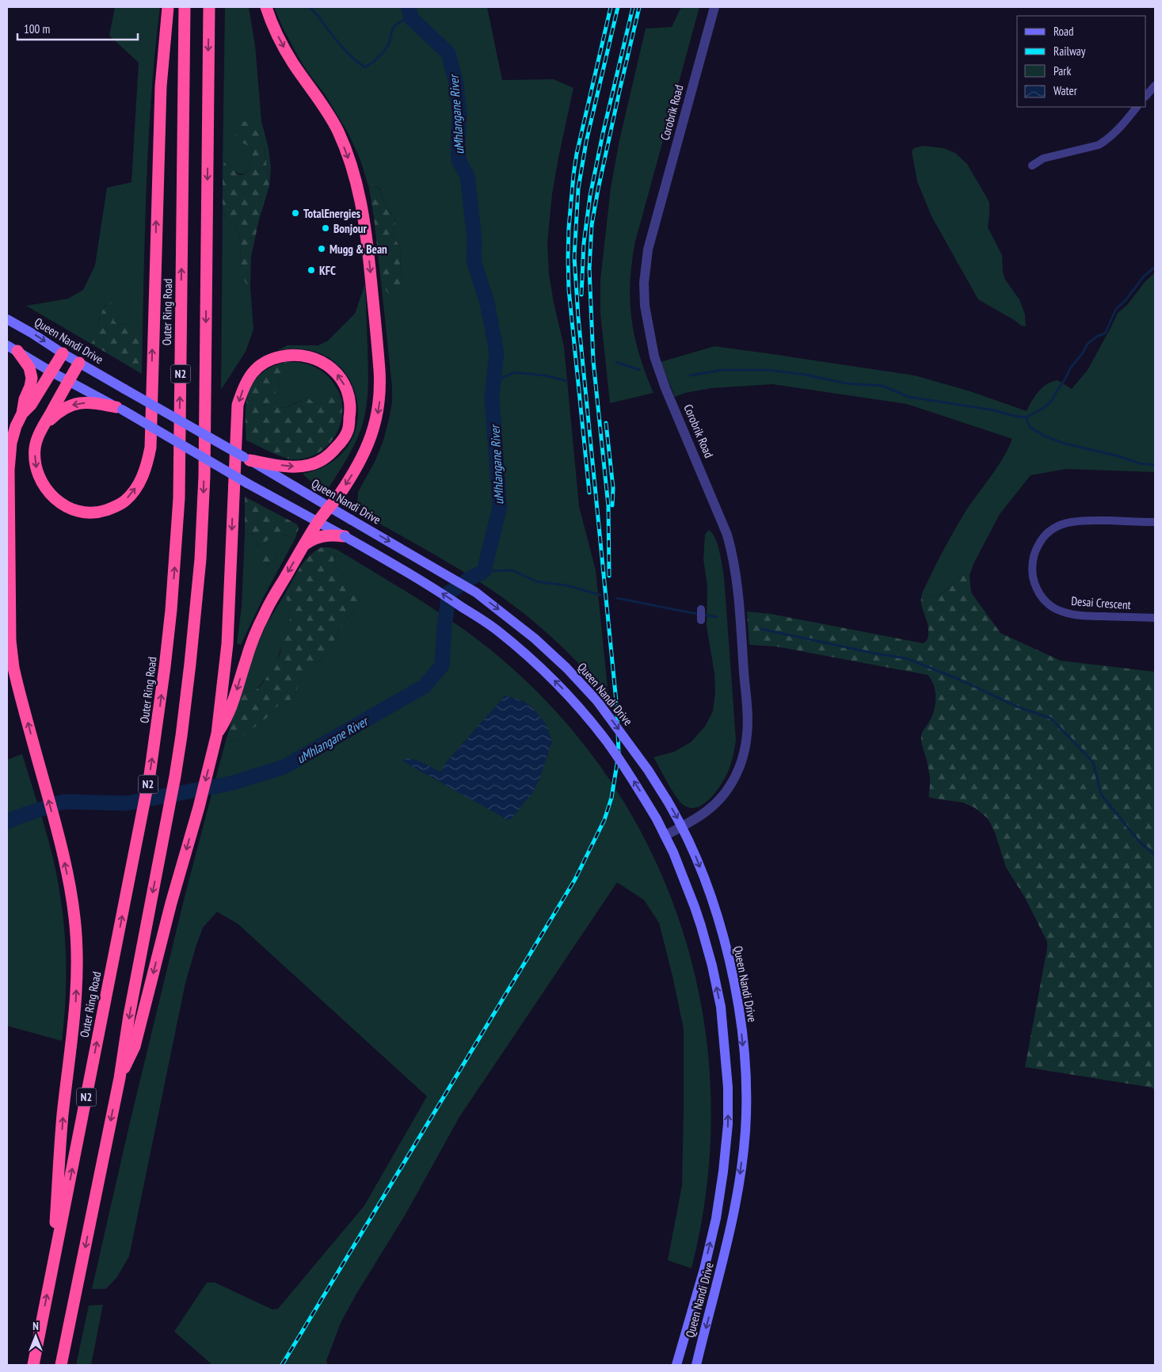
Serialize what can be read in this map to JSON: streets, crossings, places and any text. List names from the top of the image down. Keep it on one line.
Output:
{"streets":{"highway":["Outer Ring Road","N2"],"main road":["Queen Nandi Drive"],"street":["Corobrik Road","Desai Crescent"]},"crossings":[["Corobrik Road","Queen Nandi Drive"]],"water":["uMhlangane River"],"places":["TotalEnergies","Bonjour","Mugg & Bean","KFC"],"legend":["Road","Railway","Park","Water"],"scale_bar":"100 m","north":"top"}
